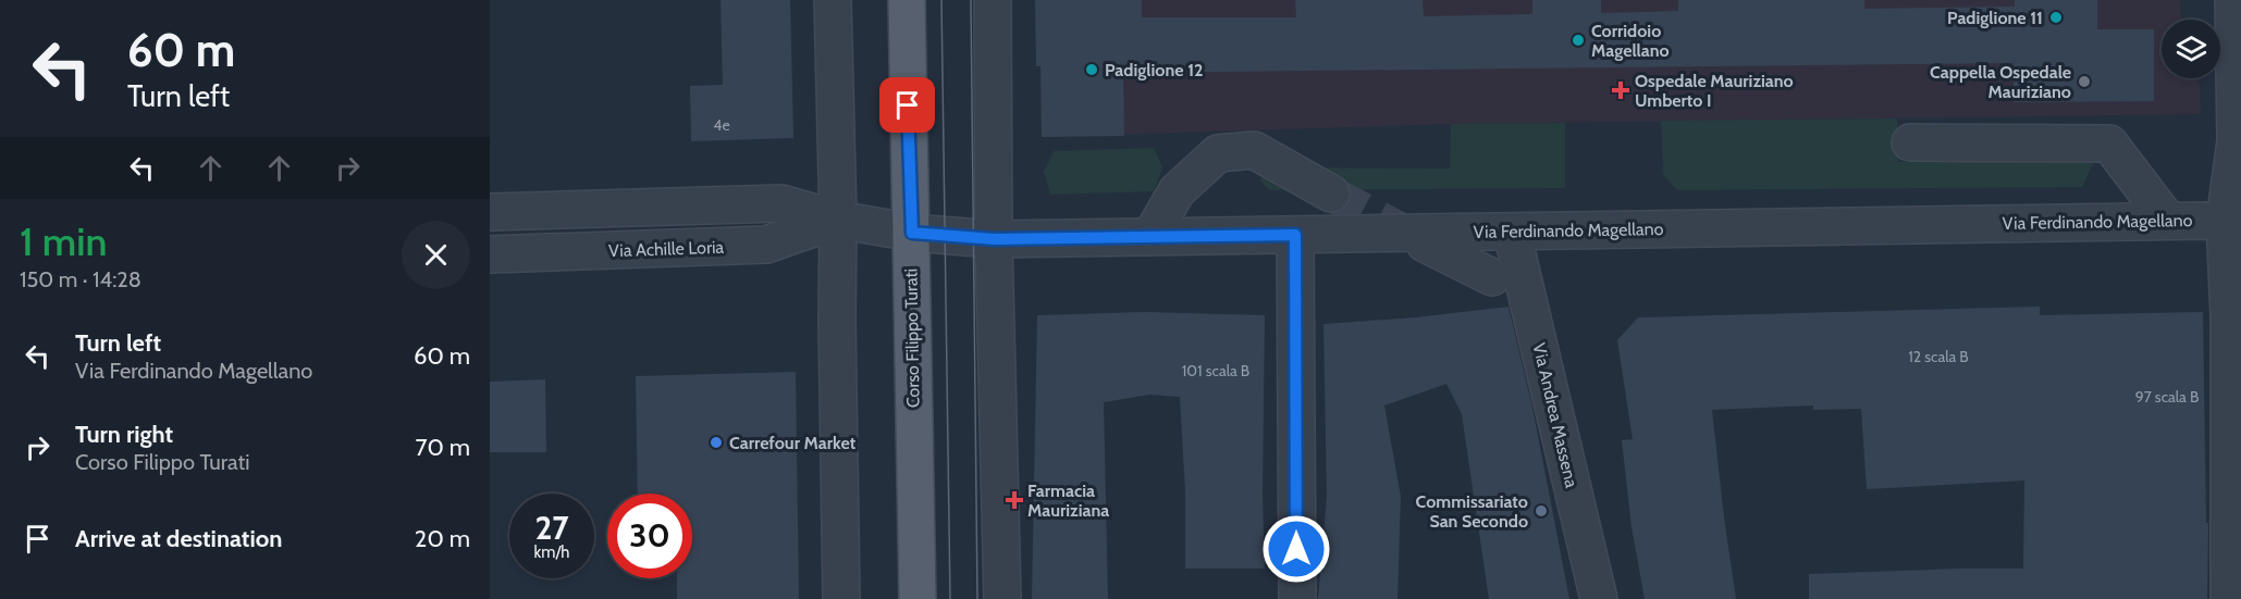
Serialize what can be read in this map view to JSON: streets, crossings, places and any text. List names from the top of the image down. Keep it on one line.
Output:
{"streets":{"main road":["Corso Filippo Turati"],"street":["Via Ferdinando Magellano","Via Achille Loria","Via Andrea Massena"]},"crossings":[["Via Ferdinando Magellano","Via Achille Loria"],["Via Ferdinando Magellano","Corso Filippo Turati"],["Via Ferdinando Magellano","Via Andrea Massena"],["Via Achille Loria","Corso Filippo Turati"]],"places":{"other":["Padiglione 11","Corridoio Magellano","Padiglione 12","Cappella Ospedale Mauriziano","Carrefour Market","Commissariato San Secondo"],"health":["Ospedale Mauriziano Umberto I","Farmacia Mauriziana"]},"house_numbers":["4e","12 scala B","101 scala B","97 scala B"],"page":{"turn":["60 m","Turn left"],"heading":["1 min","150 m · 14:28"],"list":[{"name":"Turn left","note":"Via Ferdinando Magellano","value":"60 m"},{"name":"Turn right","note":"Corso Filippo Turati","value":"70 m"},{"name":"Arrive at destination","value":"20 m"}],"speed":"27 km/h","limit":"30"}}
